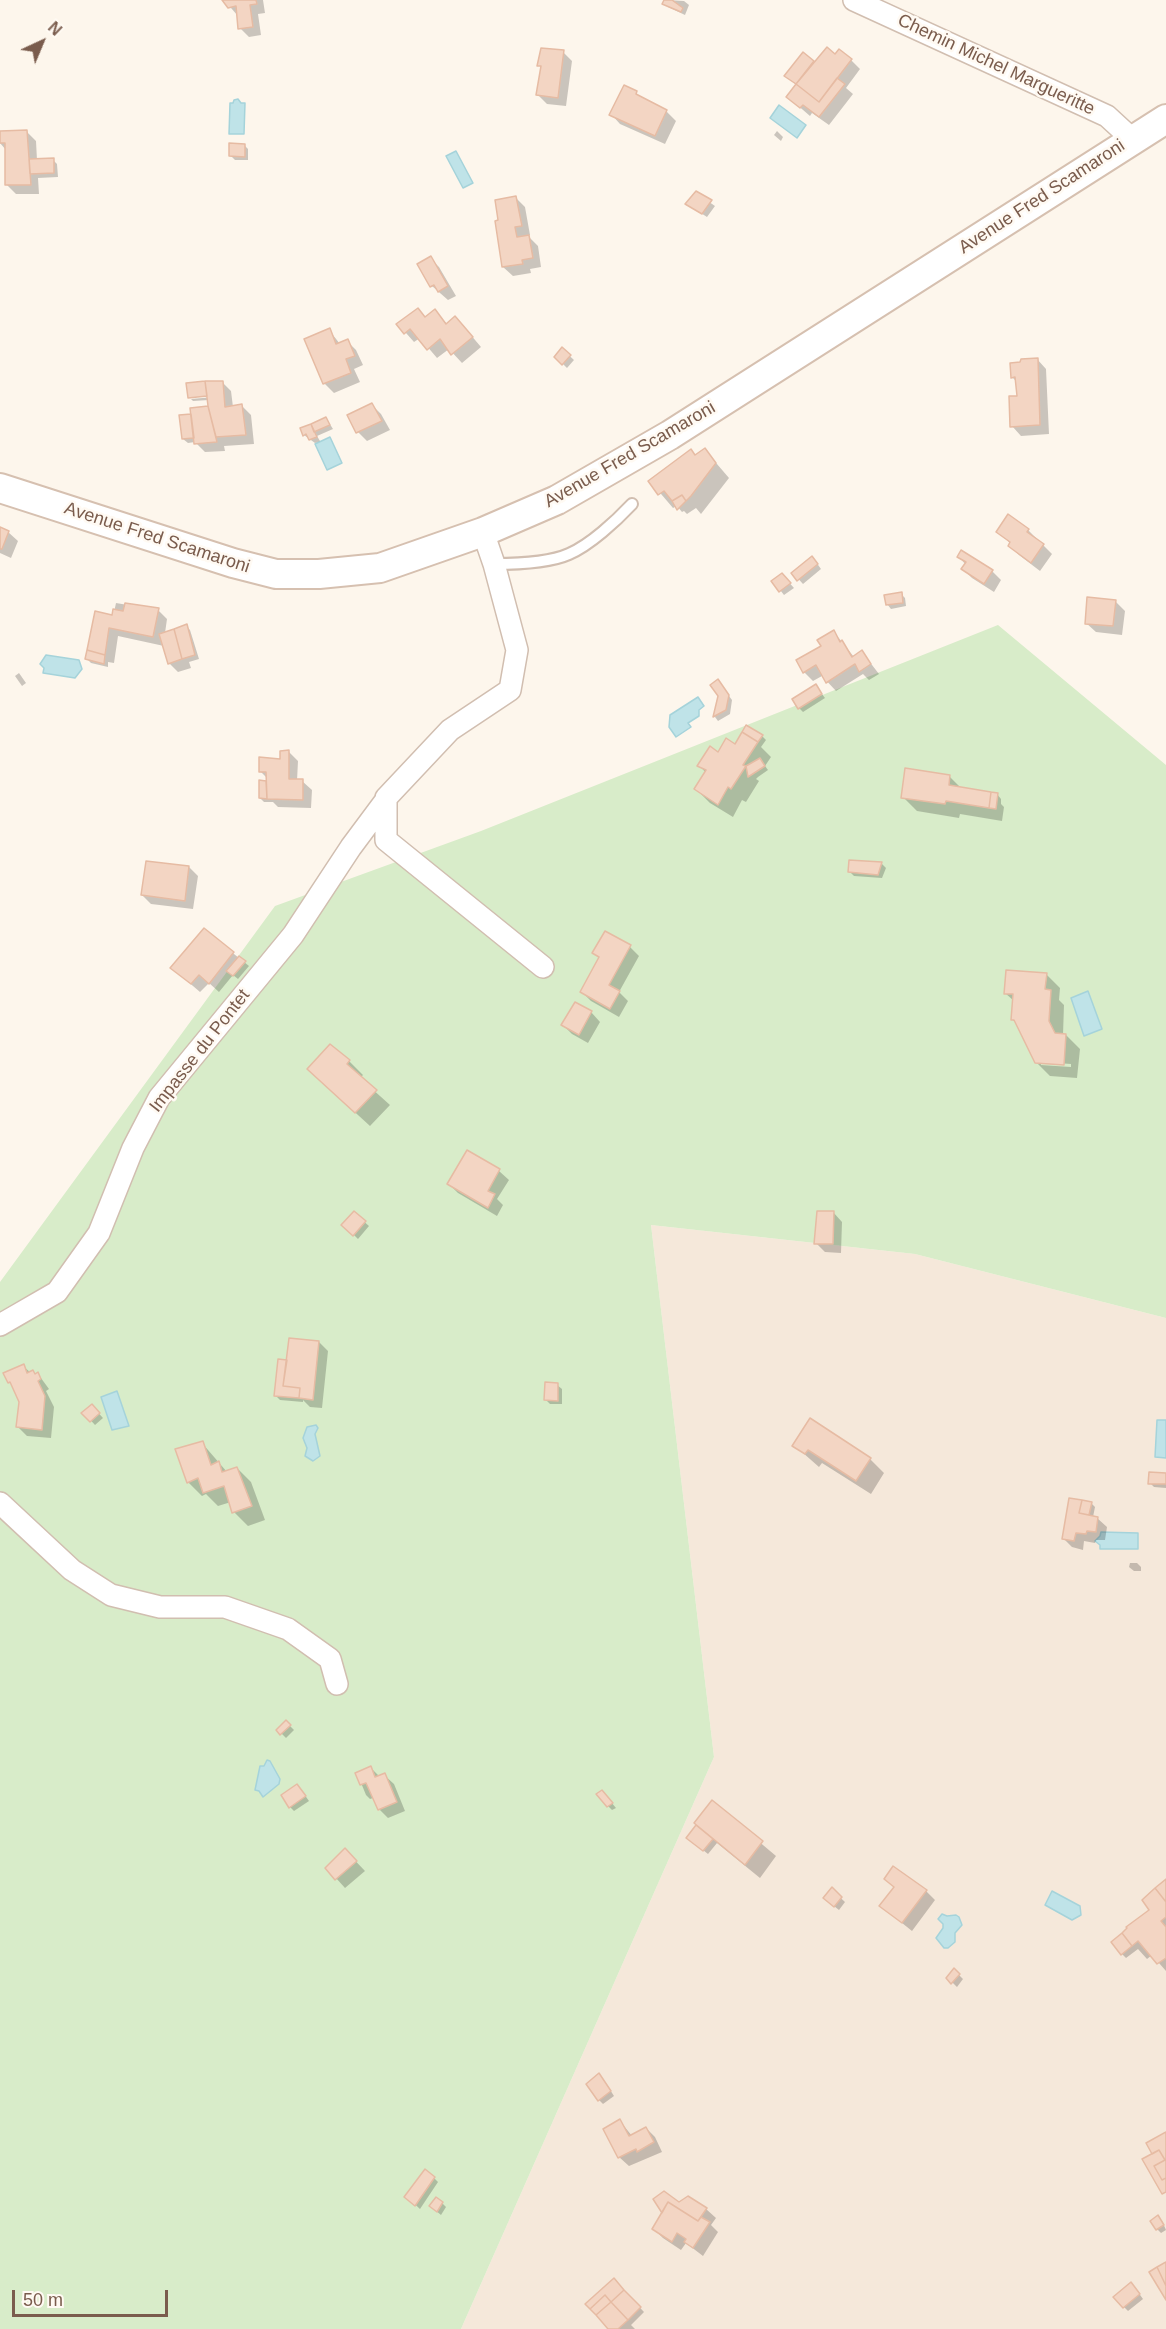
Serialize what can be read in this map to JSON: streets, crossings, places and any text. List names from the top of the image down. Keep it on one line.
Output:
{"streets":{"main road":["Avenue Fred Scamaroni"],"street":["Chemin Michel Margueritte","Impasse du Pontet"]},"crossings":[["Chemin Michel Margueritte","Avenue Fred Scamaroni"],["Avenue Fred Scamaroni","Impasse du Pontet"]],"scale_bar":"50 m","north":"top right"}
